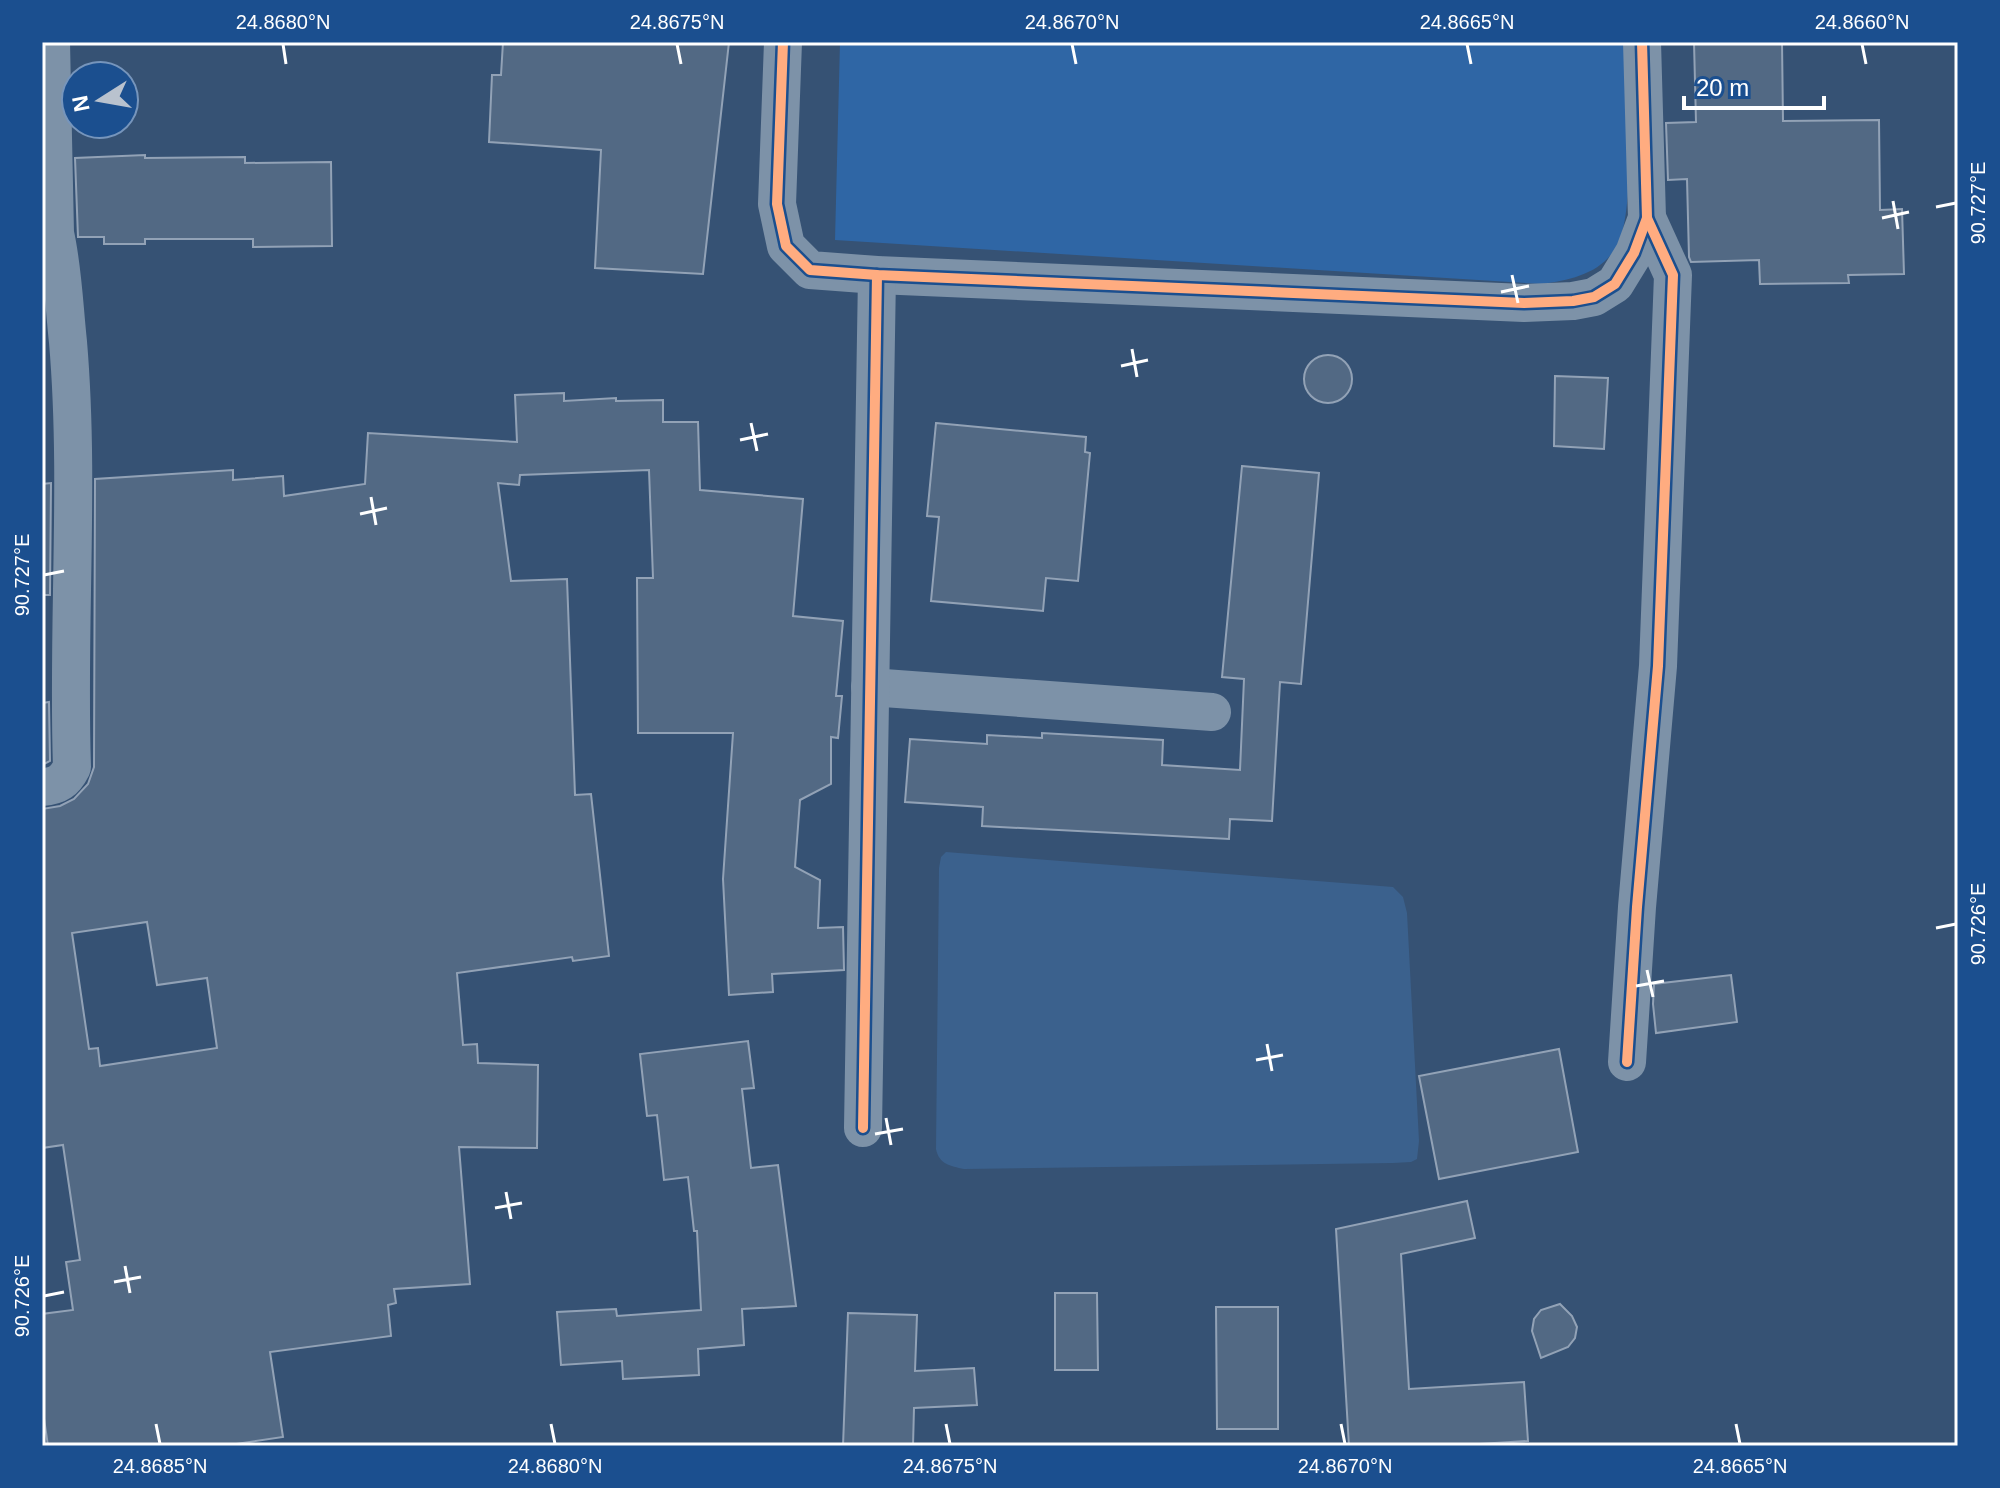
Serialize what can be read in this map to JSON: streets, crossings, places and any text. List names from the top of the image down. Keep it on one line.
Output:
{"scale_bar":"20 m","north":"left","coordinates":["24.8680°N","24.8675°N","24.8670°N","24.8665°N","24.8660°N","90.727°E","90.726°E","24.8685°N"]}
